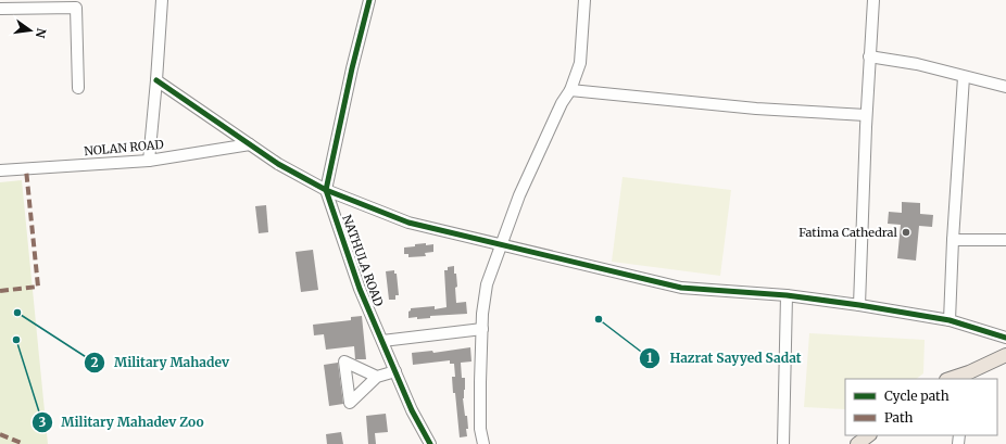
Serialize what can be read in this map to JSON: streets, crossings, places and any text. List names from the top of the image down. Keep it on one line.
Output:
{"streets":{"street":["NOLAN ROAD","NATHULA ROAD"]},"places":["Fatima Cathedral","Military Mahadev","Hazrat Sayyed Sadat","Military Mahadev Zoo"],"legend":["Cycle path","Path"],"north":"right"}
